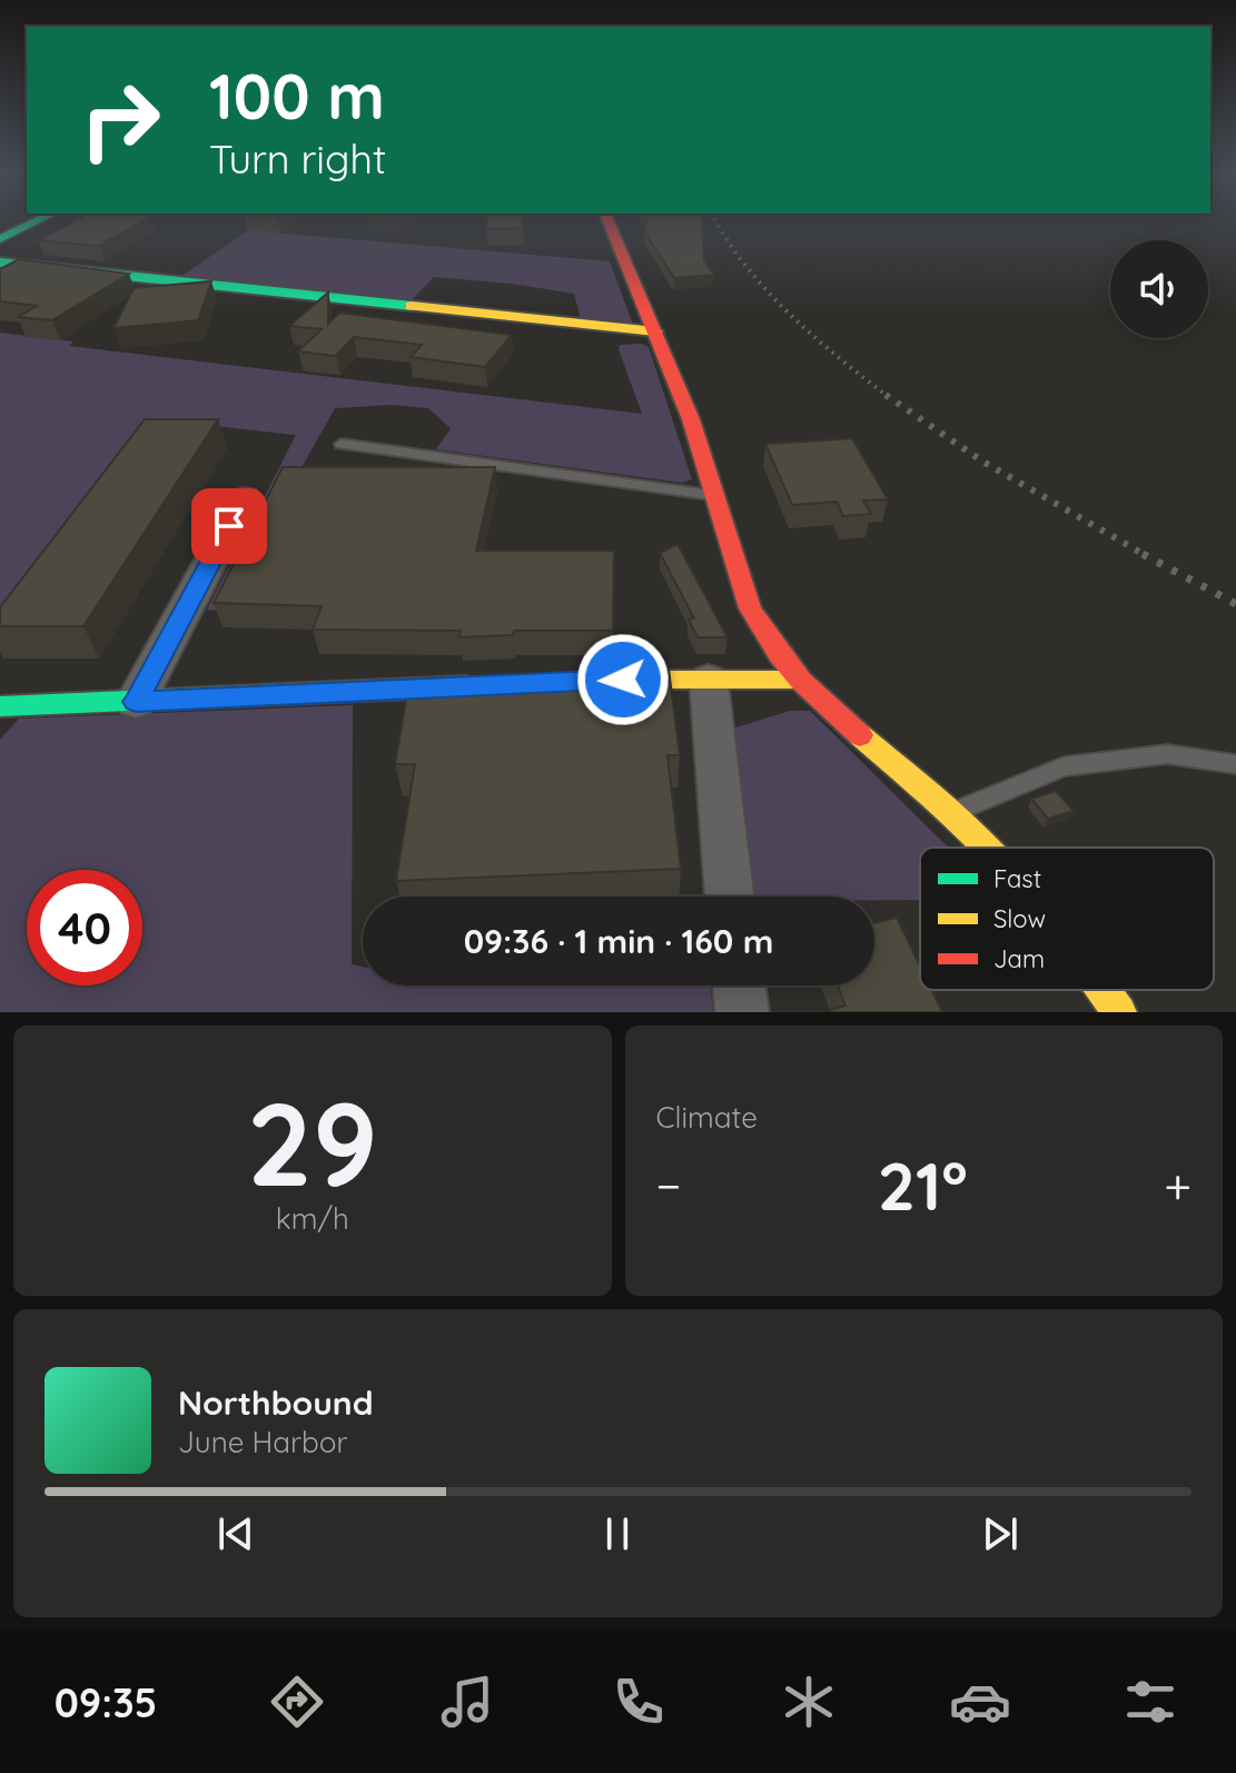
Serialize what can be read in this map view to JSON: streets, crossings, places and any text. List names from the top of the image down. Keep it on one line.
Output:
{"legend":["Fast","Slow","Jam"],"page":{"turn":["100 m","Turn right"],"limit":"40","trip":"09:36 · 1 min · 160 m","tile":[["29","km/h"],"Climate"],"heat":["−","21°","+"],"song":["Northbound","June Harbor"],"tabs":"09:35"}}
